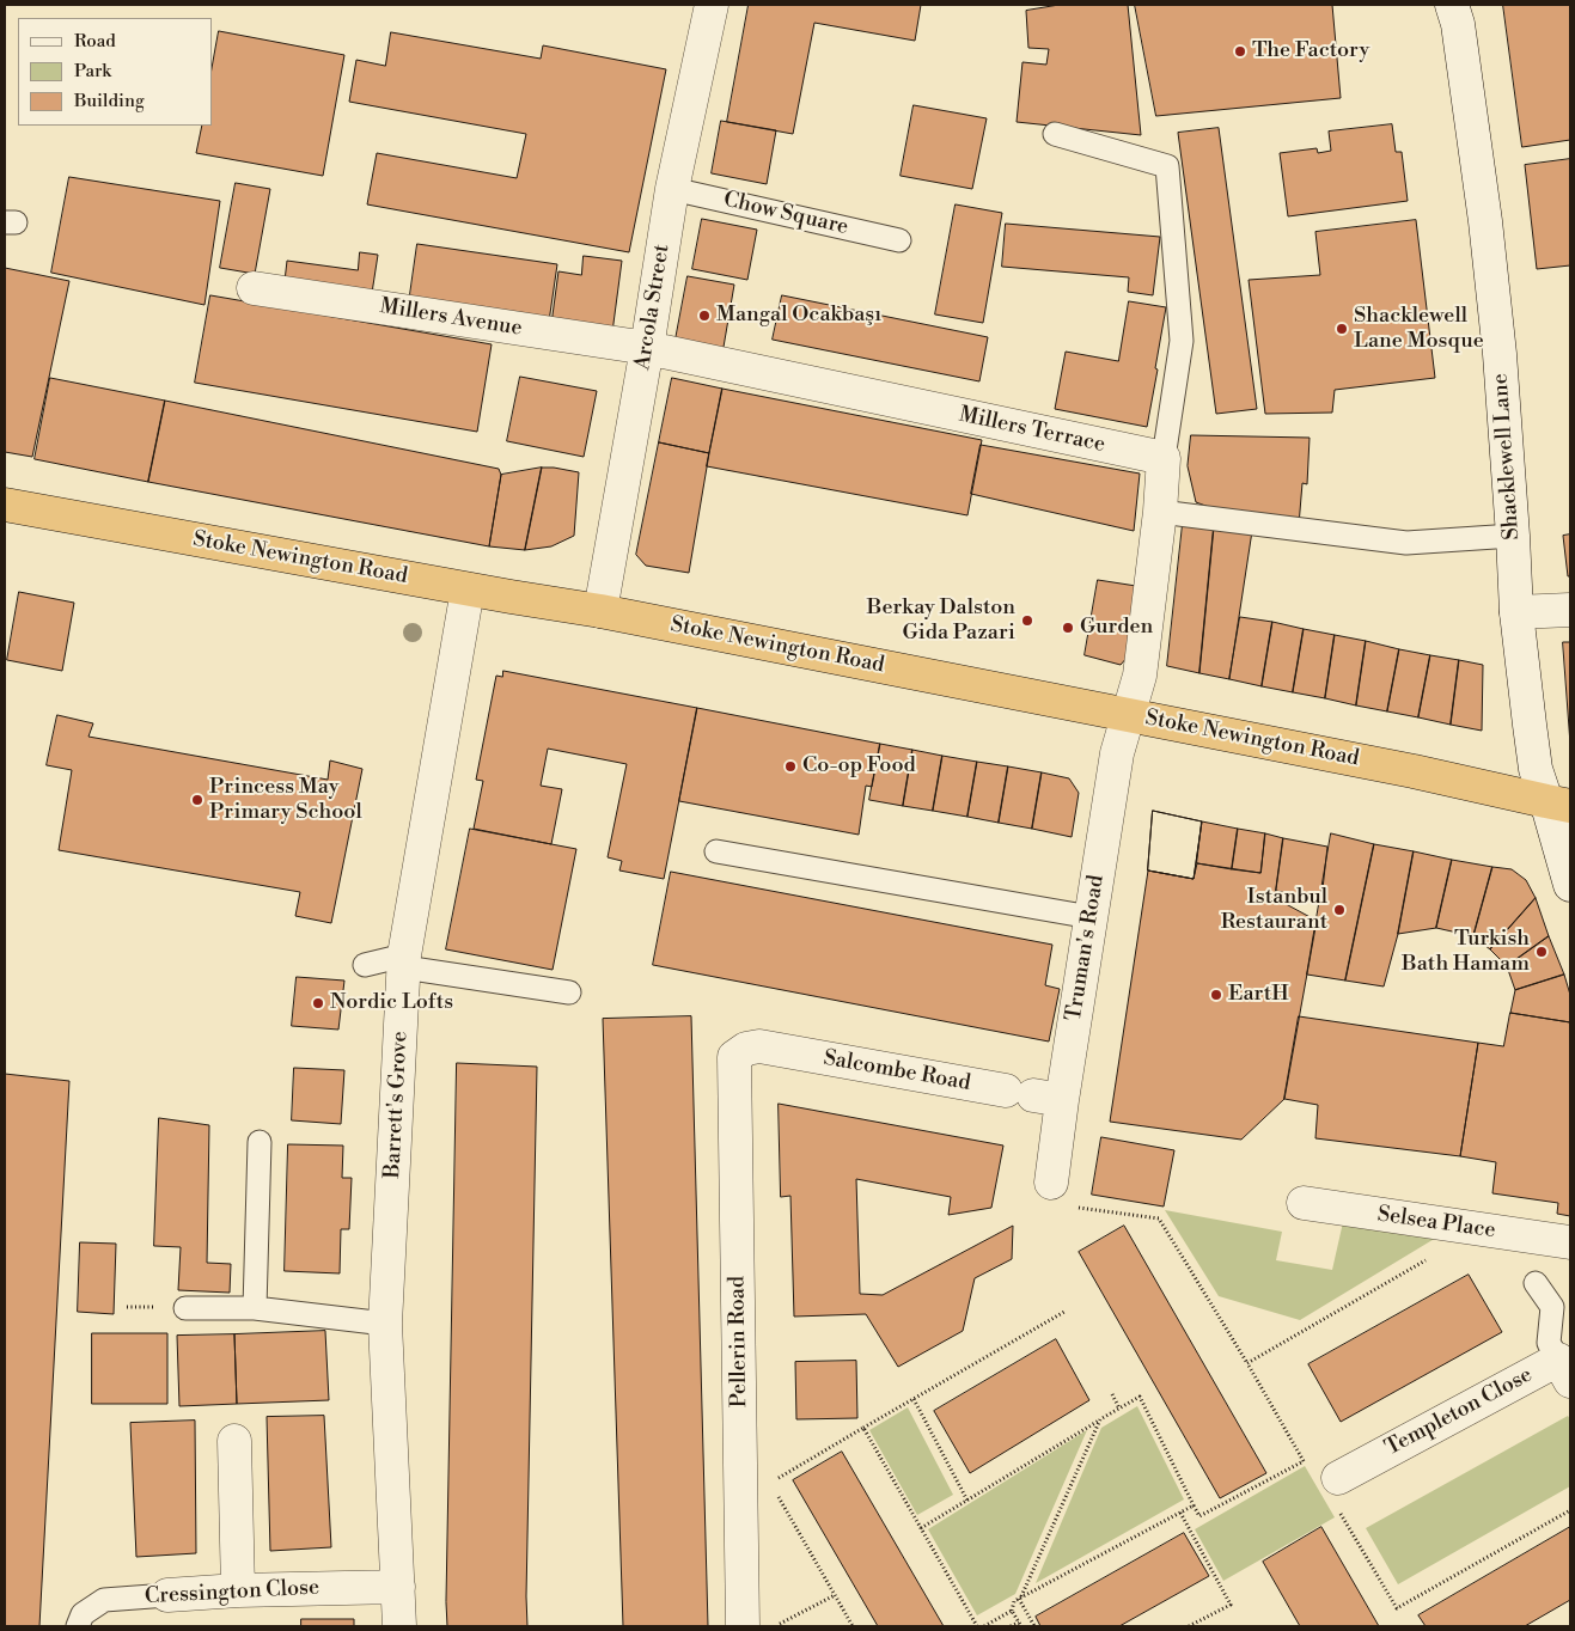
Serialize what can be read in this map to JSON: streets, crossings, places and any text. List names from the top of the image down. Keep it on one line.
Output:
{"streets":{"highway":["Stoke Newington Road"],"street":["Arcola Street","Millers Avenue","Millers Terrace","Shacklewell Lane","Truman's Road","Salcombe Road","Barrett's Grove","Selsea Place","Pellerin Road","Templeton Close","Cressington Close"],"lane":["Chow Square"]},"crossings":[["Chow Square","Arcola Street"],["Arcola Street","Millers Avenue"],["Arcola Street","Millers Terrace"],["Arcola Street","Stoke Newington Road"],["Millers Avenue","Millers Terrace"],["Shacklewell Lane","Stoke Newington Road"],["Stoke Newington Road","Truman's Road"],["Stoke Newington Road","Barrett's Grove"],["Truman's Road","Salcombe Road"],["Salcombe Road","Pellerin Road"],["Barrett's Grove","Cressington Close"]],"places":["The Factory","Mangal Ocakbaşı","Shacklewell Lane Mosque","Berkay Dalston Gida Pazari","Gurden","Co-op Food","Princess May Primary School","Istanbul Restaurant","Turkish Bath Hamam","EartH","Nordic Lofts"],"legend":["Road","Park","Building"]}
